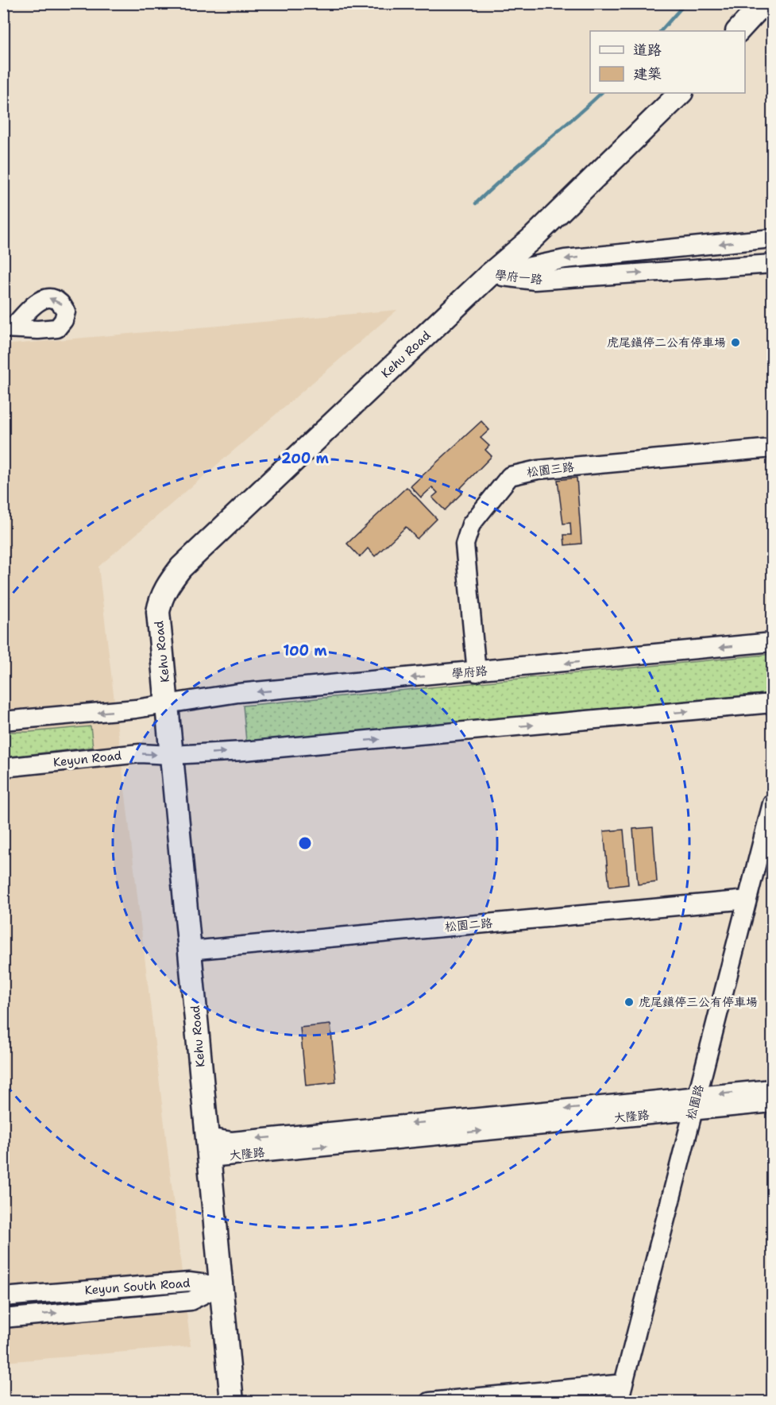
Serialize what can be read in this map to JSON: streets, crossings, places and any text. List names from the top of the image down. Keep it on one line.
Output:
{"streets":{"main road":["Kehu Road"],"street":["學府一路","松園三路","學府路","Keyun Road","松園二路","松園路","大隆路","Keyun South Road"]},"crossings":[["學府一路","Kehu Road"],["Kehu Road","學府路"],["Kehu Road","Keyun Road"],["Kehu Road","松園二路"],["Kehu Road","大隆路"],["Kehu Road","Keyun South Road"],["松園三路","學府路"],["松園二路","松園路"],["松園路","大隆路"]],"places":["虎尾鎮停二公有停車場","虎尾鎮停三公有停車場"],"legend":["道路","建築"],"rings":["200 m","100 m"]}
